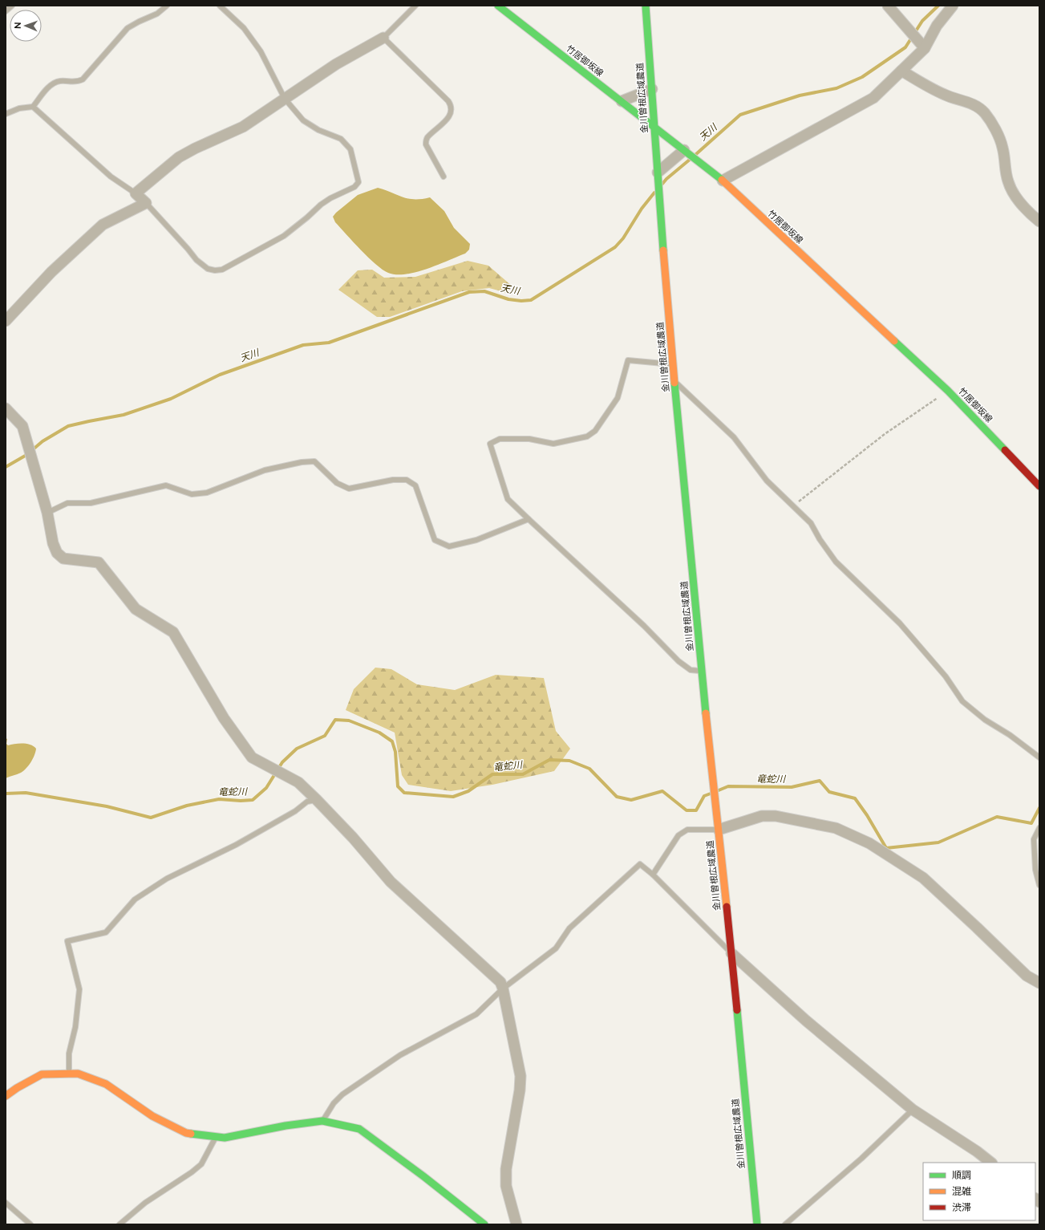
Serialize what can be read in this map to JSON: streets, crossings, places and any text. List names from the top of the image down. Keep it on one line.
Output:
{"streets":{"street":["竹居御坂線","金川曽根広域農道"]},"crossings":[["竹居御坂線","金川曽根広域農道"]],"water":["天川","竜蛇川"],"legend":["順調","混雑","渋滞"],"north":"left"}
